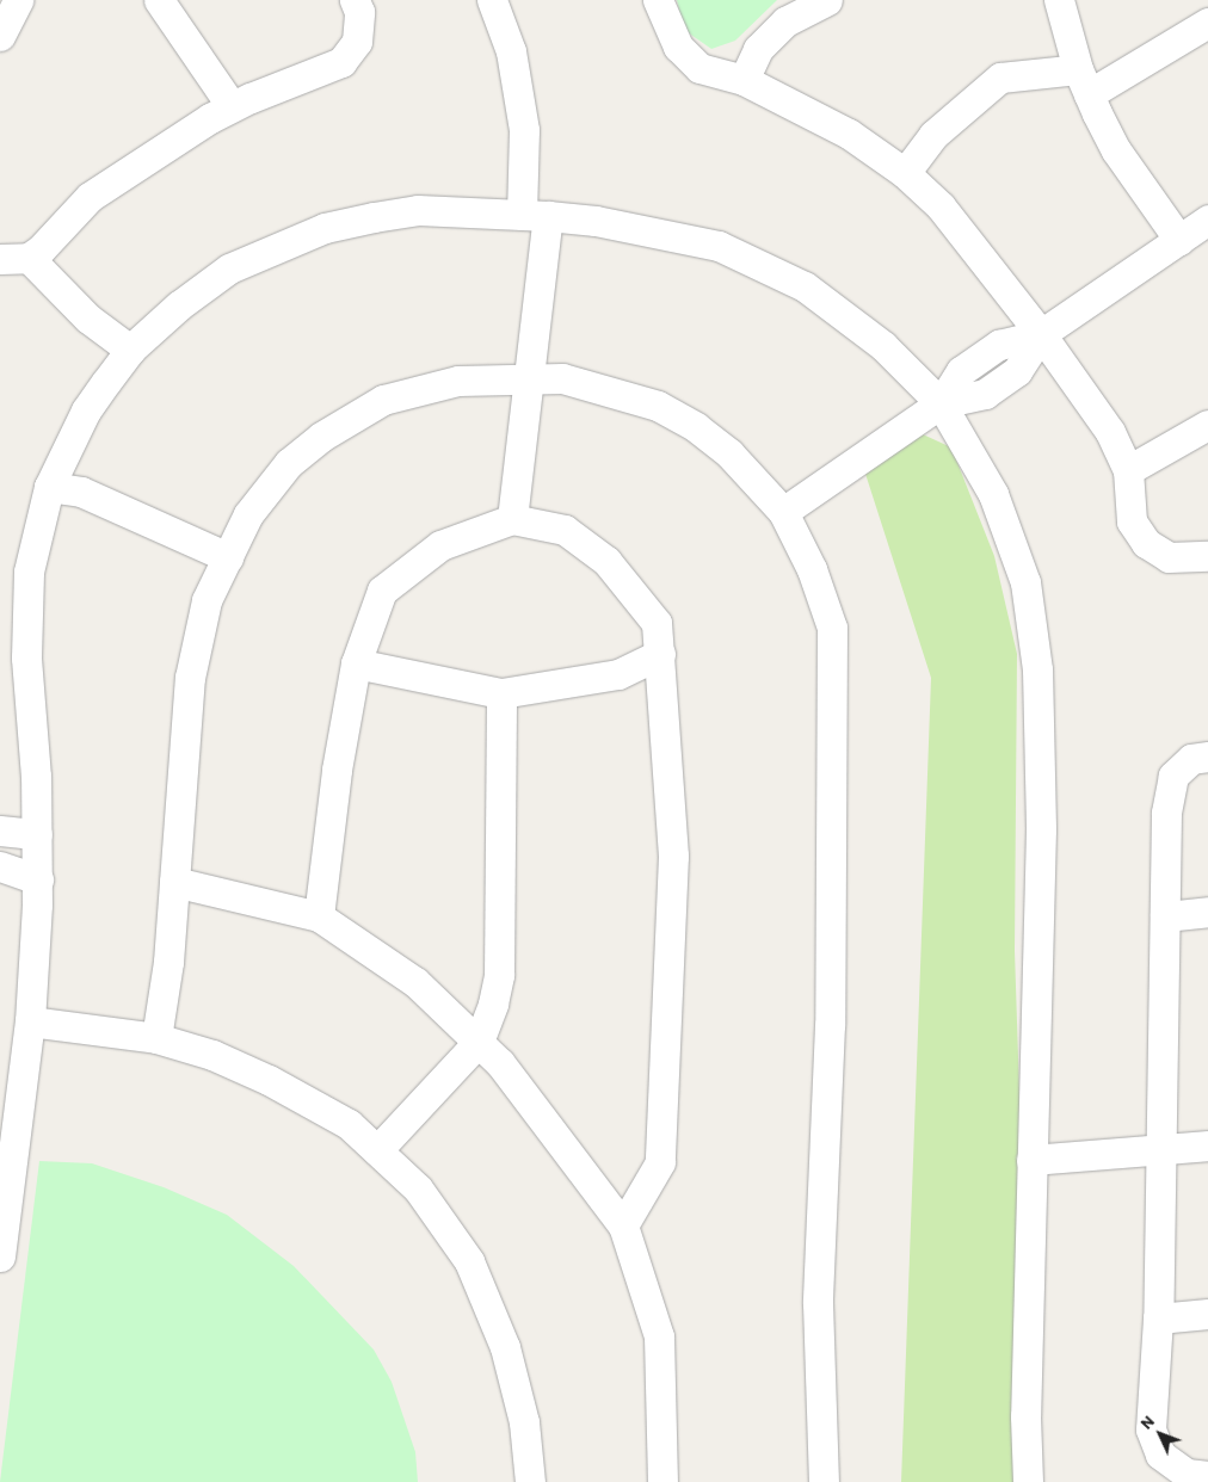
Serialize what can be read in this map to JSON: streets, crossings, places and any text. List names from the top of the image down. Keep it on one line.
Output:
{"north":"top left"}
